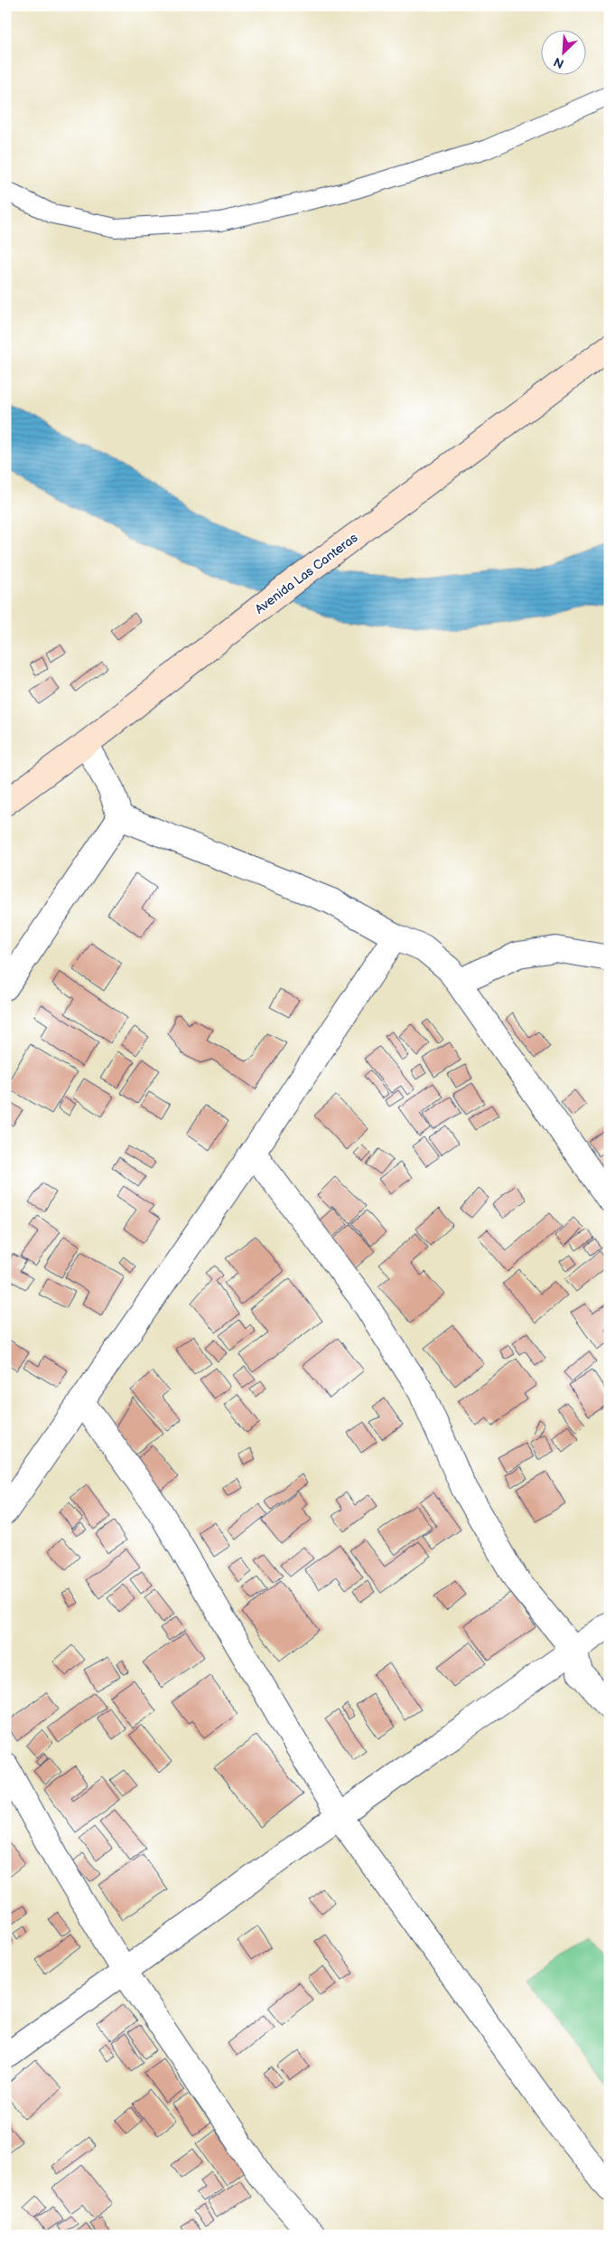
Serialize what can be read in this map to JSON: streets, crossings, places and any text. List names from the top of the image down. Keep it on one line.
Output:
{"streets":{"street":["Avenida Las Canteras"]},"north":"bottom left"}
